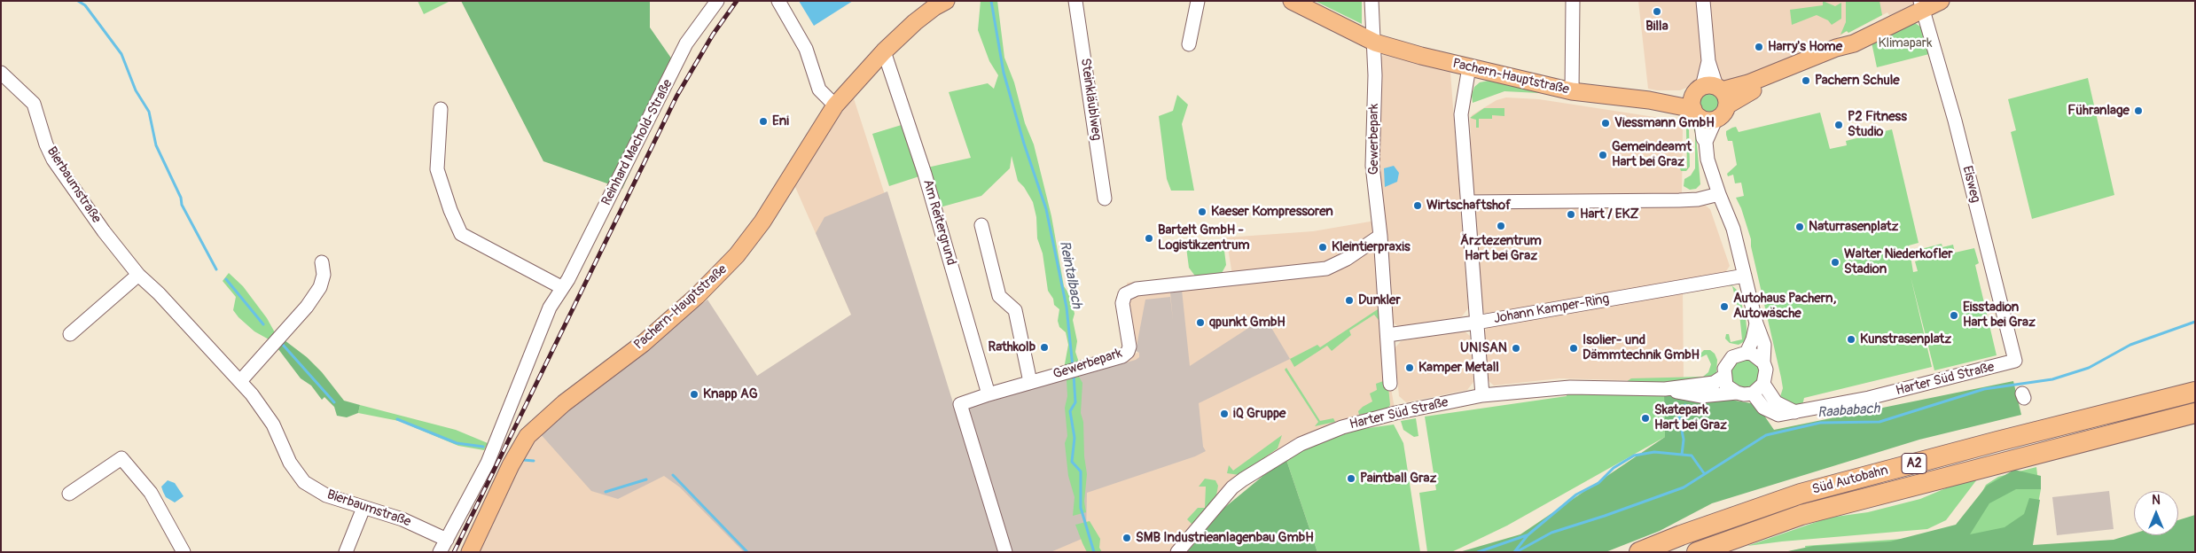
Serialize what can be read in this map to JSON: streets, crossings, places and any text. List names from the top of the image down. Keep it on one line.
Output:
{"streets":{"highway":["A2","Süd Autobahn"],"main road":["Pachern-Hauptstraße"],"street":["Steinkläublweg","Gewerbepark","Reinhard Machold-Straße","Eisweg","Bierbaumstraße","Am Reitergrund","Johann Kamper-Ring","Harter Süd Straße"]},"crossings":[["Pachern-Hauptstraße","Gewerbepark"],["Pachern-Hauptstraße","Am Reitergrund"],["Pachern-Hauptstraße","Johann Kamper-Ring"],["Gewerbepark","Am Reitergrund"],["Reinhard Machold-Straße","Bierbaumstraße"],["Eisweg","Harter Süd Straße"]],"water":["Reintalbach","Raababach"],"parks":["Klimapark"],"places":["Billa","Harry's Home","Pachern Schule","Führanlage","Eni","Viessmann GmbH","P2 Fitness Studio","Gemeindeamt Hart bei Graz","Wirtschaftshof","Kaeser Kompressoren","Hart / EKZ","Ärztezentrum Hart bei Graz","Naturrasenplatz","Bartelt GmbH - Logistikzentrum","Kleintierpraxis","Walter Niederkofler Stadion","Dunkler","Autohaus Pachern, Autowäsche","Eisstadion Hart bei Graz","qpunkt GmbH","Kunstrasenplatz","Rathkolb","UNISAN","Isolier- und Dämmtechnik GmbH","Kamper Metall","Knapp AG","iQ Gruppe","Skatepark Hart bei Graz","Paintball Graz","SMB Industrieanlagenbau GmbH"],"north":"top"}
